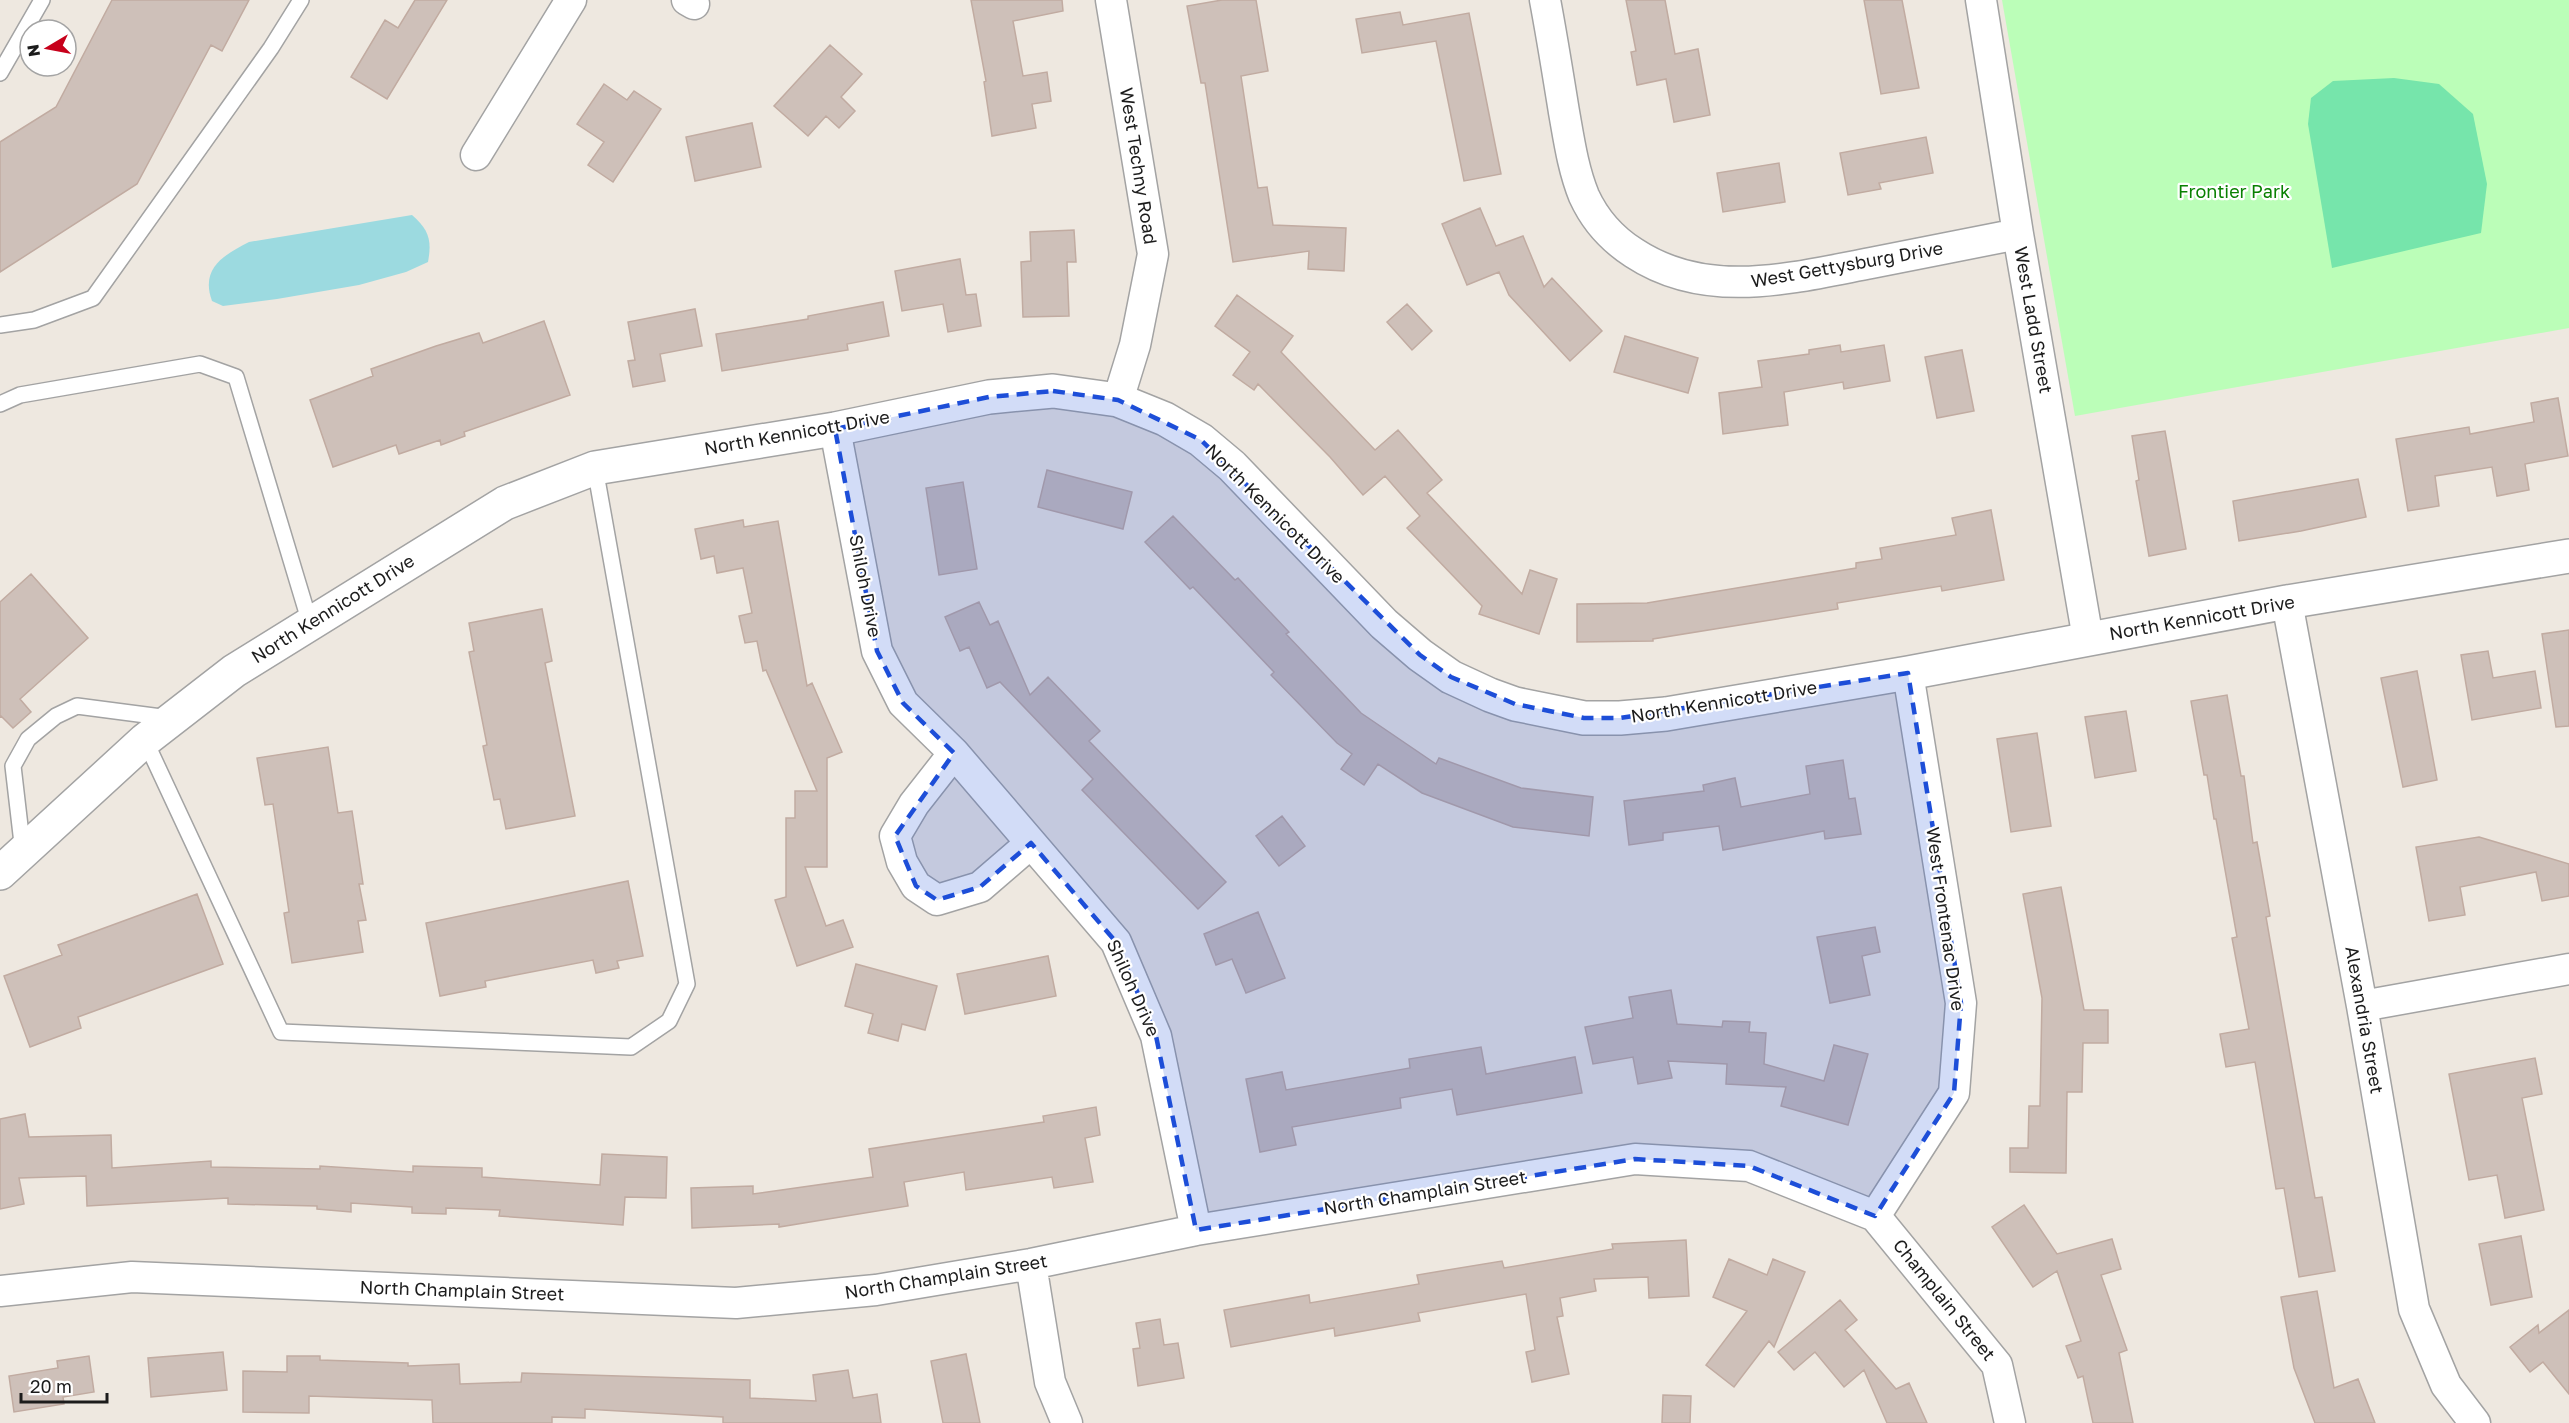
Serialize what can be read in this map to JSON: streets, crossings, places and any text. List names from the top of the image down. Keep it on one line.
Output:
{"streets":{"street":["West Techny Road","West Gettysburg Drive","West Ladd Street","North Kennicott Drive","Shiloh Drive","West Frontenac Drive","Alexandria Street","North Champlain Street","Champlain Street"]},"crossings":[["West Techny Road","North Kennicott Drive"],["West Gettysburg Drive","West Ladd Street"],["West Ladd Street","North Kennicott Drive"],["North Kennicott Drive","Shiloh Drive"],["North Kennicott Drive","West Frontenac Drive"],["North Kennicott Drive","Alexandria Street"],["Shiloh Drive","North Champlain Street"],["West Frontenac Drive","North Champlain Street"],["West Frontenac Drive","Champlain Street"],["North Champlain Street","Champlain Street"]],"parks":["Frontier Park"],"scale_bar":"20 m","north":"left"}
